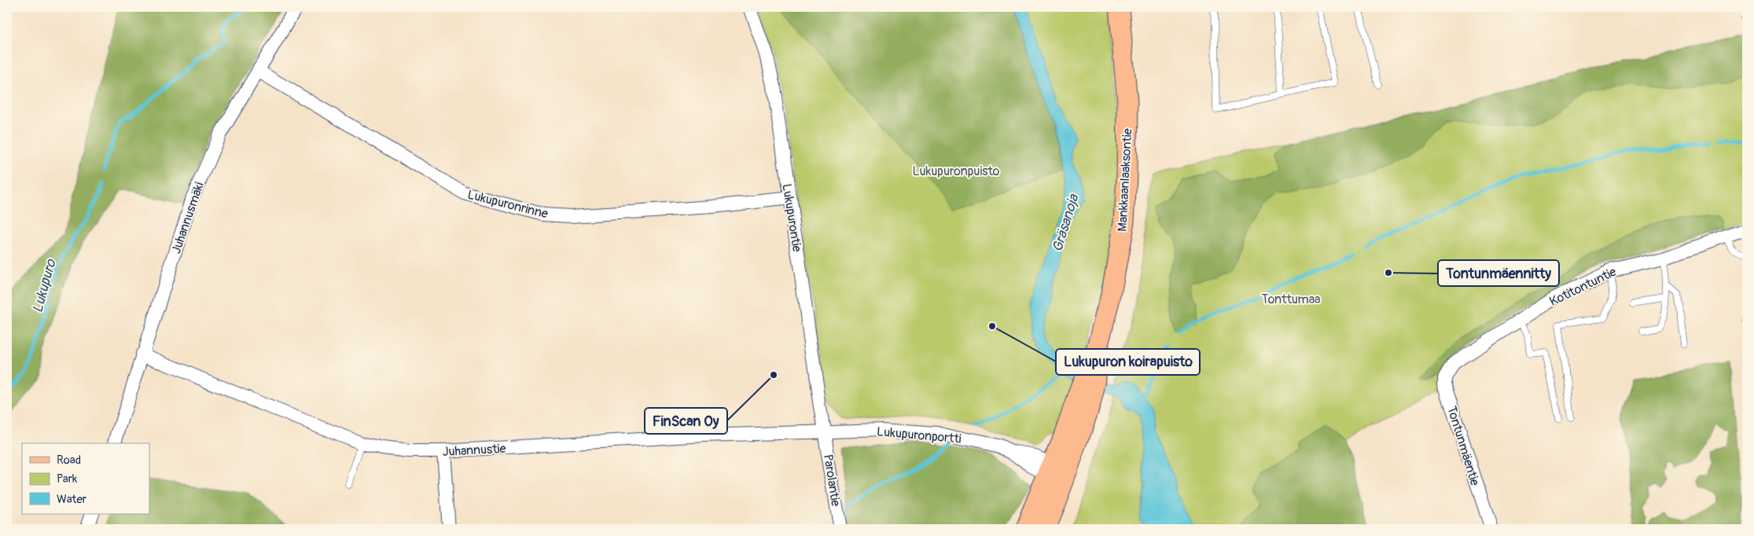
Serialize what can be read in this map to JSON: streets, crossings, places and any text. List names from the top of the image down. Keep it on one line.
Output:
{"streets":{"main road":["Mankkaanlaaksontie"],"street":["Lukupuronrinne","Juhannusmäki","Lukupurontie","Kotitontuntie","Lukupuronportti","Tontunmäentie","Juhannustie","Parolantie"]},"crossings":[["Mankkaanlaaksontie","Lukupuronportti"],["Lukupuronrinne","Juhannusmäki"],["Lukupuronrinne","Lukupurontie"],["Juhannusmäki","Juhannustie"],["Lukupurontie","Lukupuronportti"],["Lukupurontie","Juhannustie"],["Lukupurontie","Parolantie"],["Kotitontuntie","Tontunmäentie"],["Lukupuronportti","Juhannustie"],["Lukupuronportti","Parolantie"],["Juhannustie","Parolantie"]],"water":["Gräsanoja","Lukupuro"],"parks":["Lukupuronpuisto","Tonttumaa"],"places":["Tontunmäennitty","Lukupuron koirapuisto","FinScan Oy"],"legend":["Road","Park","Water"]}
